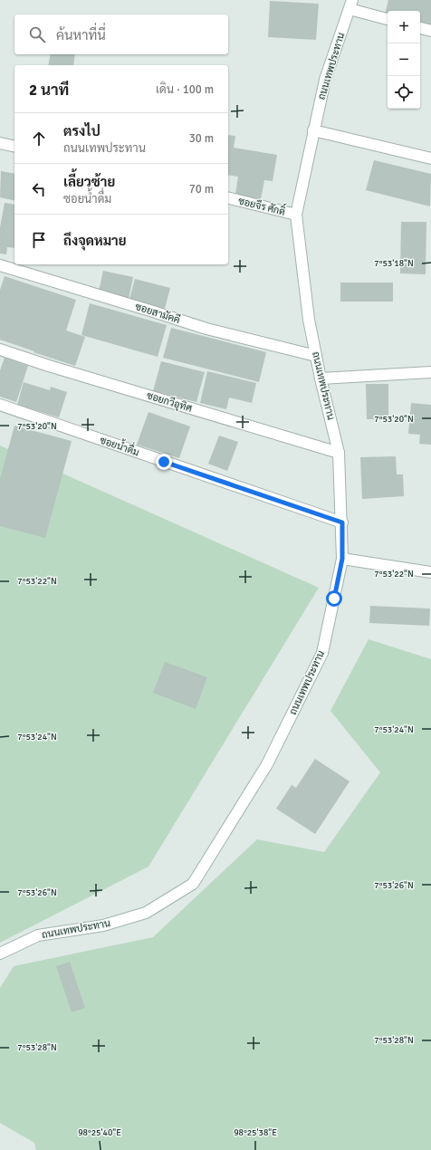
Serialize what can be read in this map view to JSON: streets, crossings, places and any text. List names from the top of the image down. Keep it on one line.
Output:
{"streets":{"street":["ถนนเทพประทาน","ซอยจีร ศักดิ์","ซอยสามัคคี","ซอยกวีอุทิศ","ซอยน้ำดื่ม"]},"crossings":[["ถนนเทพประทาน","ซอยจีร ศักดิ์"],["ถนนเทพประทาน","ซอยสามัคคี"],["ถนนเทพประทาน","ซอยกวีอุทิศ"],["ถนนเทพประทาน","ซอยน้ำดื่ม"]],"page":{"map_buttons":["+","−"],"search":"ค้นหาที่นี่","heading":["2 นาที","เดิน · 100 m"],"list":[["ตรงไป","ถนนเทพประทาน","30 m"],["เลี้ยวซ้าย","ซอยน้ำดื่ม","70 m"],"ถึงจุดหมาย"]},"coordinates":["7°53'18\"N","7°53'20\"N","7°53'22\"N","7°53'24\"N","7°53'26\"N","7°53'28\"N","98°25'40\"E","98°25'38\"E"]}
